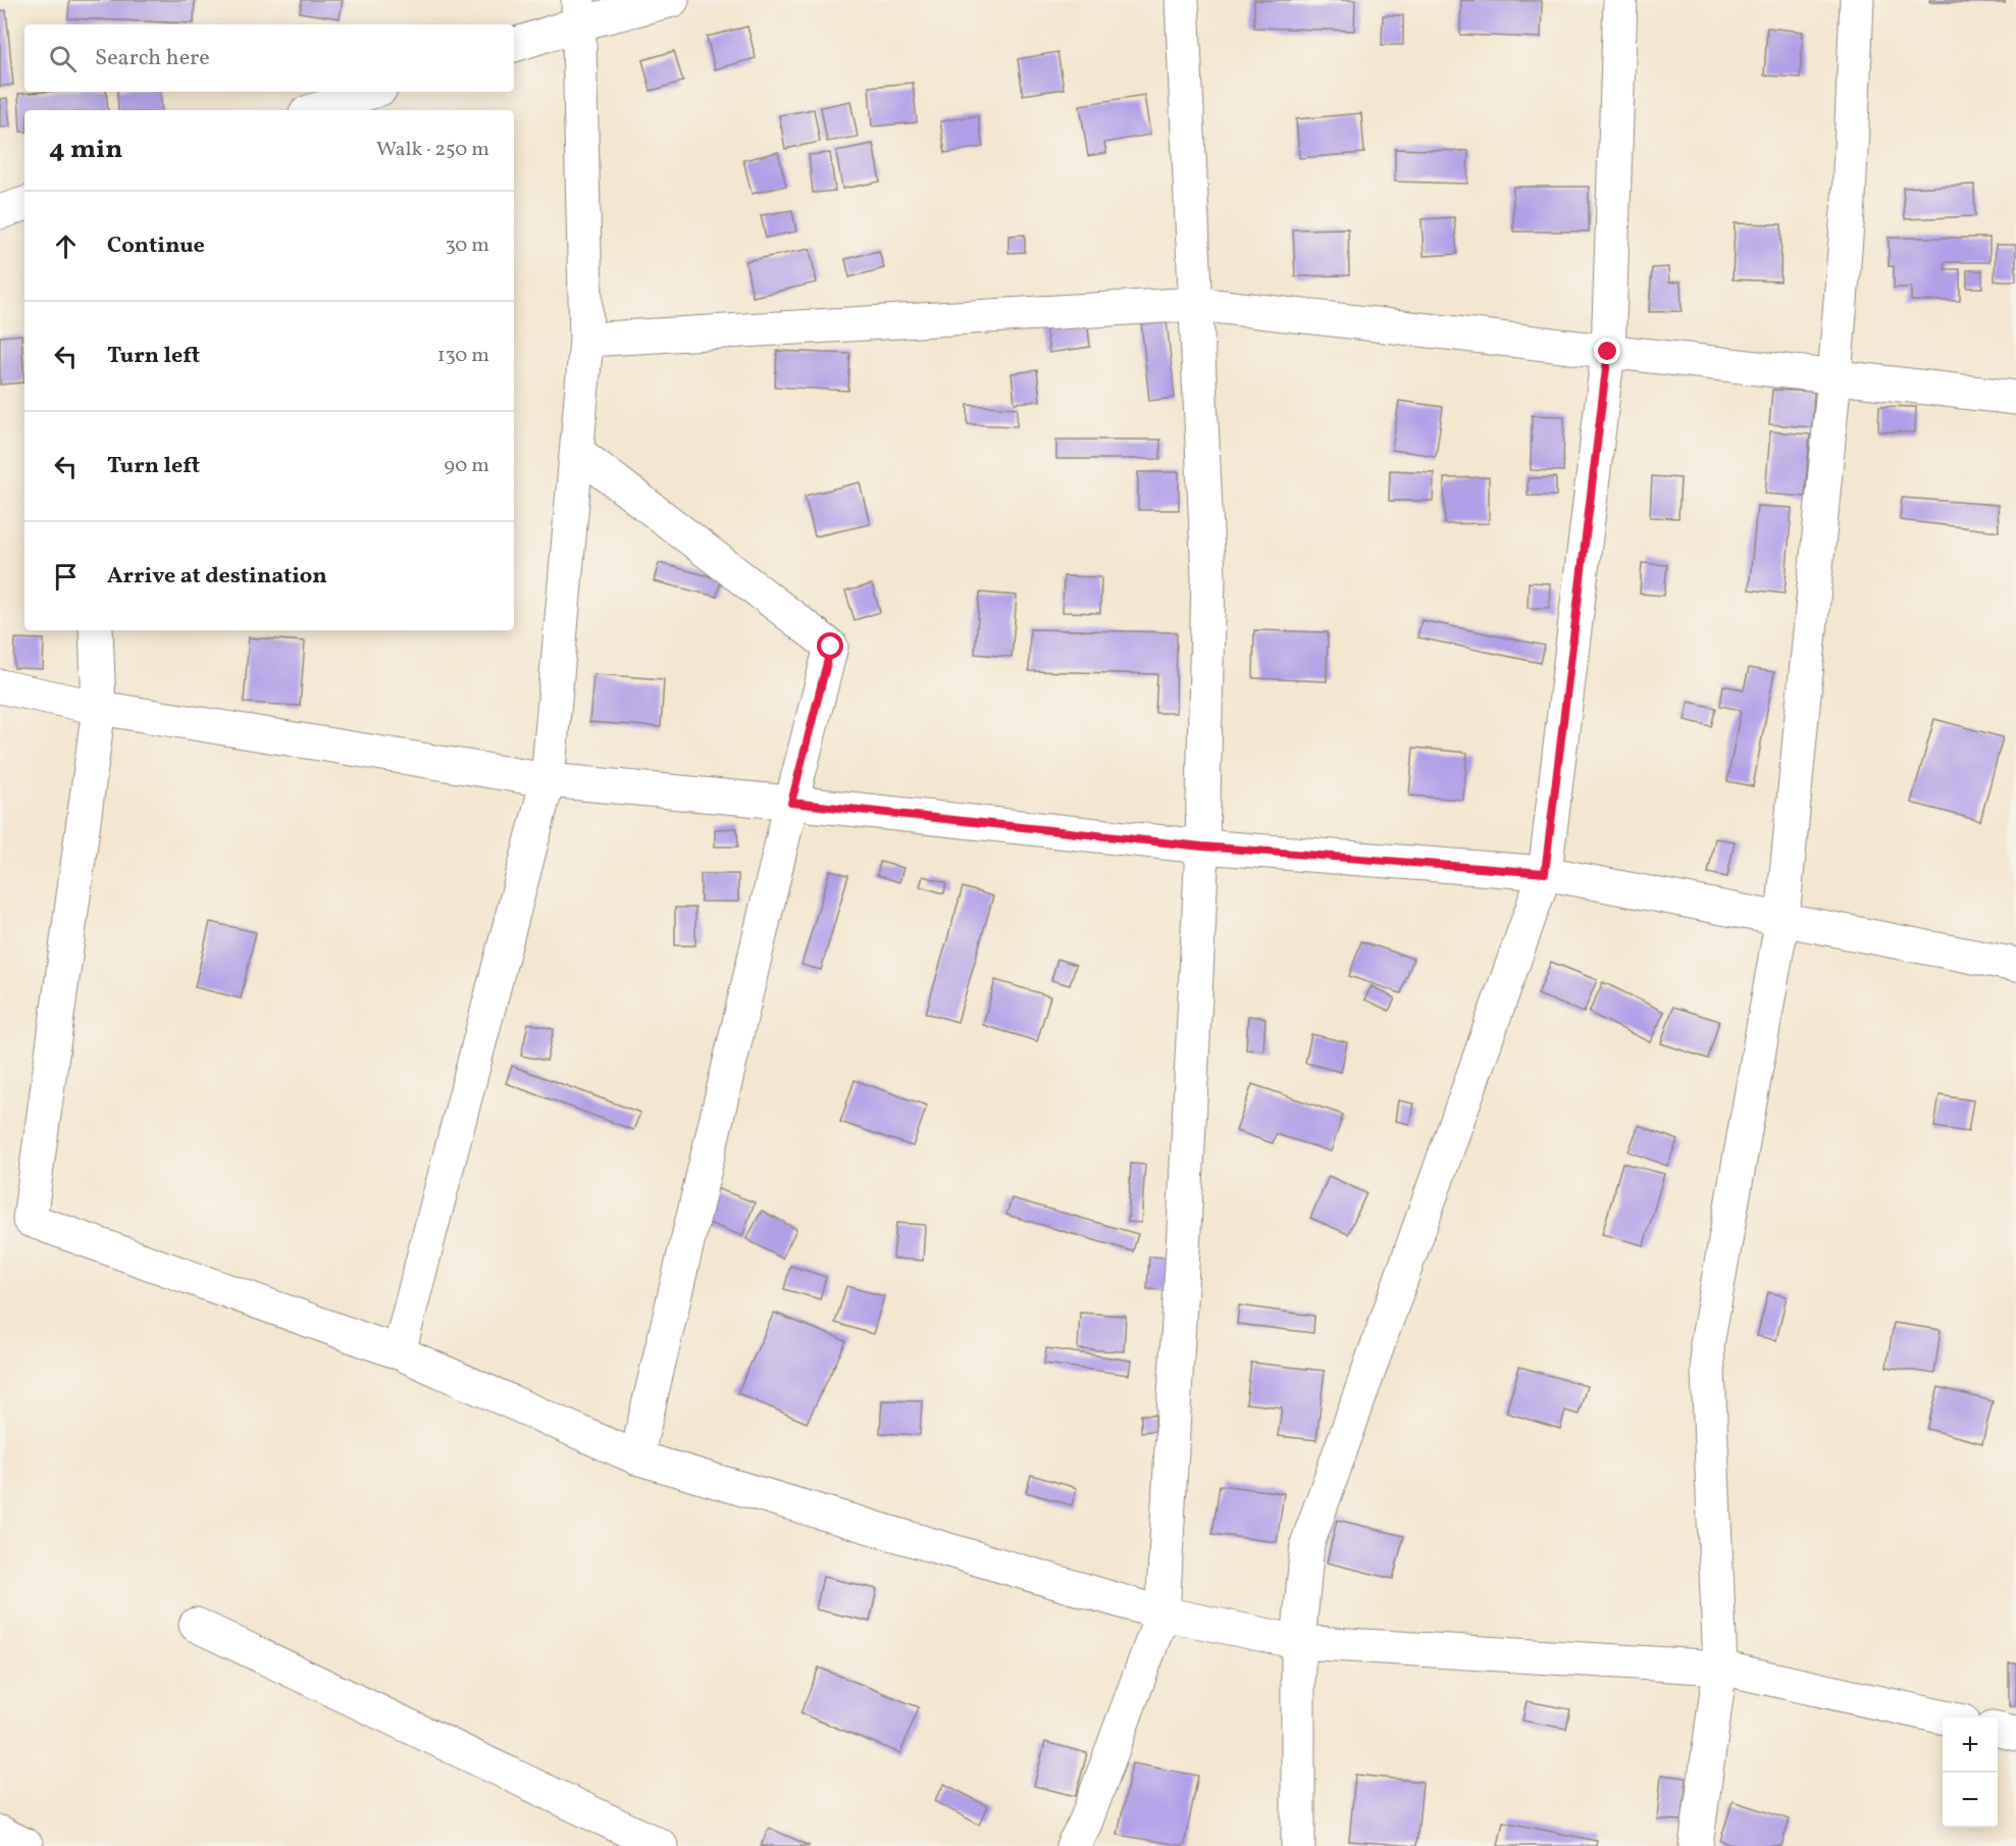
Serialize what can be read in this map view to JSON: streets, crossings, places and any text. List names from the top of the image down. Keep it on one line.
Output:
{"page":{"search":"Search here","heading":["4 min","Walk · 250 m"],"list":[["Continue","30 m"],["Turn left","130 m"],["Turn left","90 m"],"Arrive at destination"],"map_buttons":["+","−"]}}
